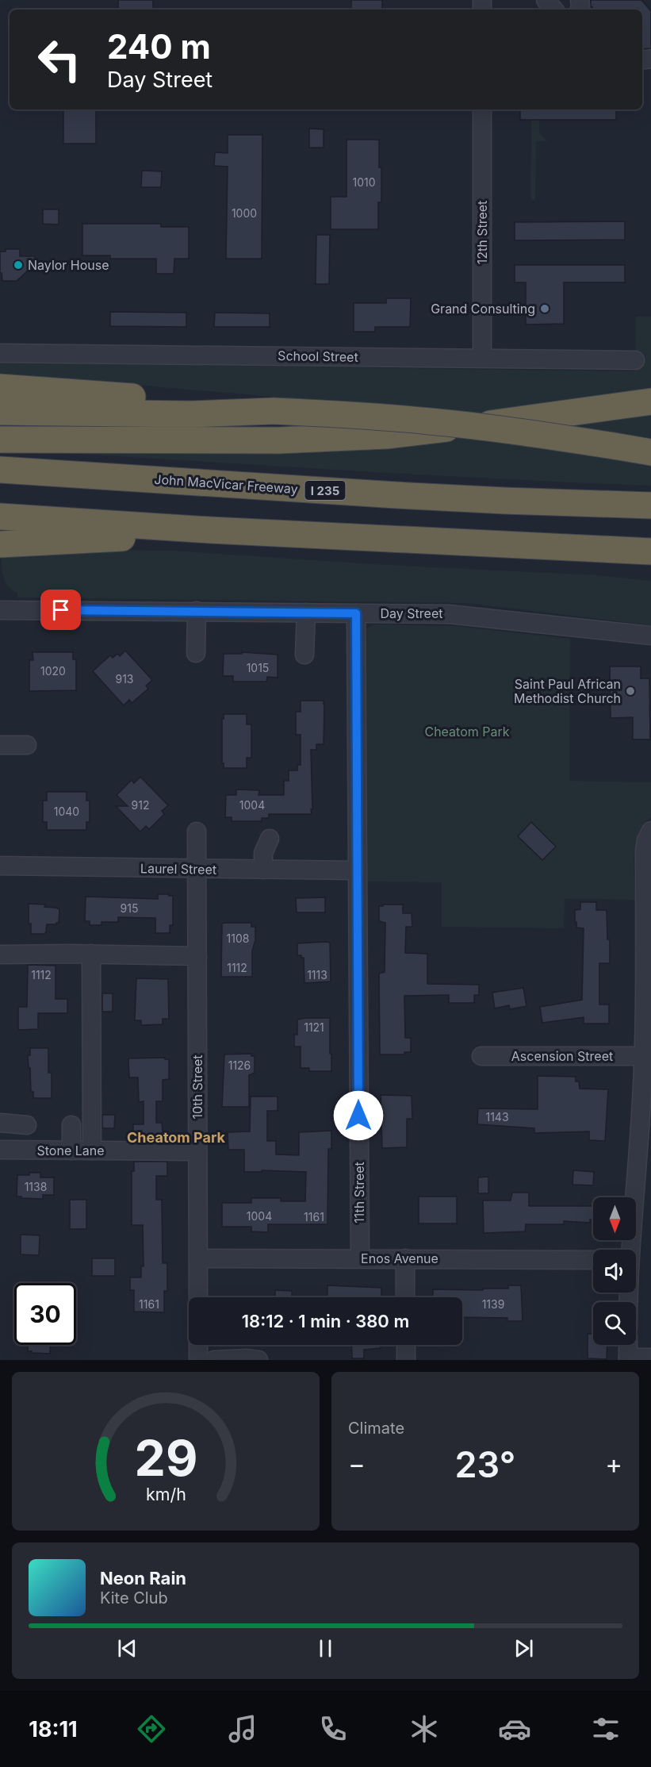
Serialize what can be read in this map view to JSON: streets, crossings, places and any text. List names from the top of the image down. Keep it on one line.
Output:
{"streets":{"highway":["John MacVicar Freeway","I 235"],"street":["12th Street","School Street","Day Street","Laurel Street","Ascension Street","10th Street","Stone Lane","11th Street","Enos Avenue"]},"crossings":[["12th Street","School Street"],["Day Street","11th Street"],["Laurel Street","10th Street"],["Laurel Street","11th Street"],["10th Street","Stone Lane"],["10th Street","Enos Avenue"],["11th Street","Enos Avenue"]],"districts":["Cheatom Park"],"parks":["Cheatom Park"],"places":["Naylor House","Grand Consulting","Saint Paul African Methodist Church"],"house_numbers":["1010","1000","1015","1020","913","912","1004","1040","915","1108","1112","1112","1113","1121","1126","1143","1138","1004","1161","1161","1139"],"north":"bottom","page":{"turn":["240 m","Day Street"],"limit":"30","trip":"18:12 · 1 min · 380 m","tile":"Climate","heat":["−","23°","+"],"song":["Neon Rain","Kite Club"],"tabs":"18:11","gauge":["29","km/h"]}}
